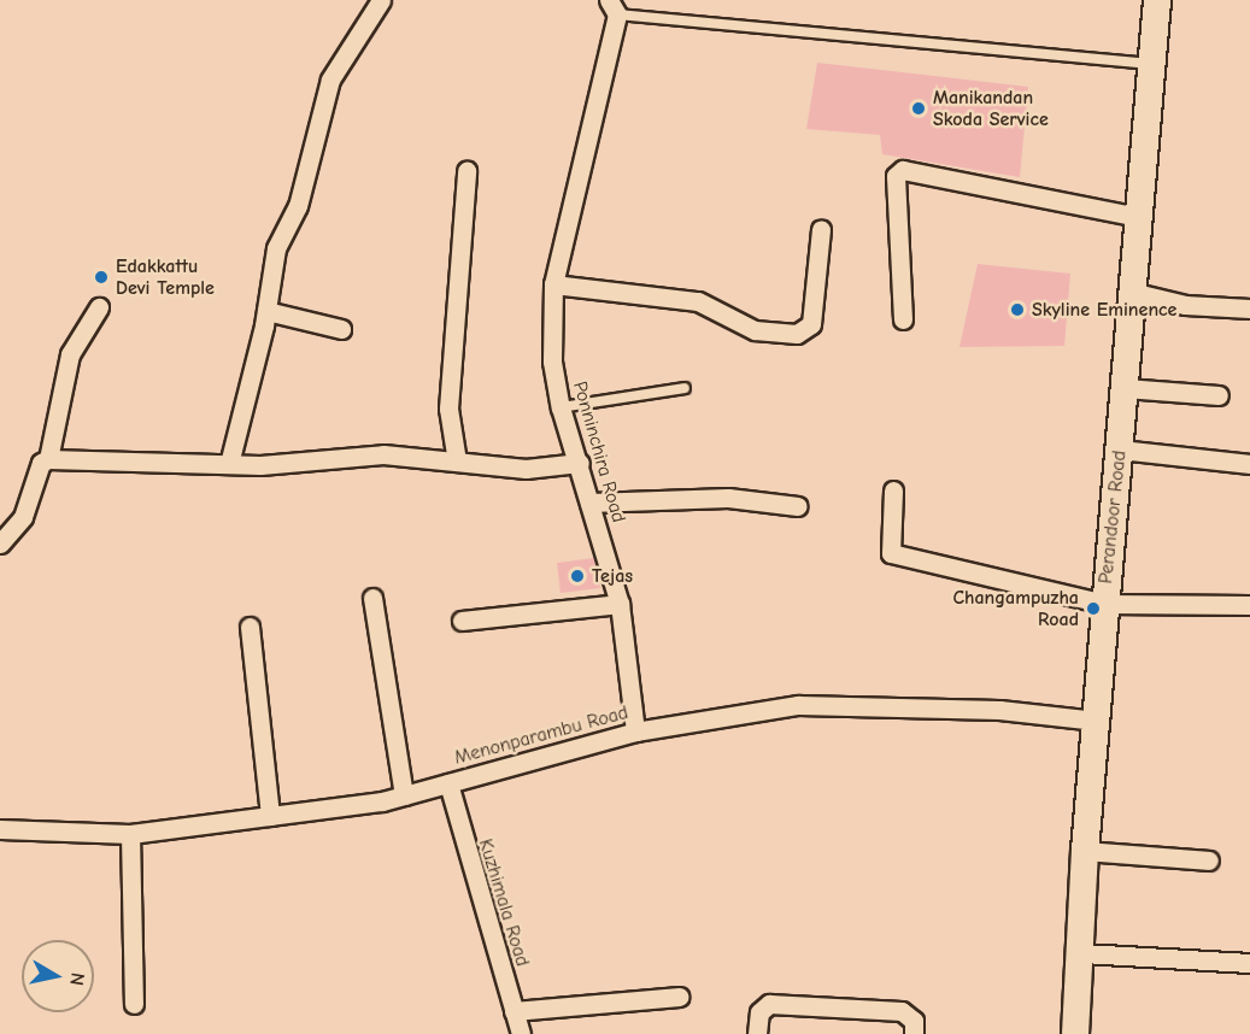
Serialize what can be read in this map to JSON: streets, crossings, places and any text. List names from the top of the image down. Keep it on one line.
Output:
{"streets":{"main road":["Perandoor Road"],"street":["Ponninchira Road","Menonparambu Road","Kuzhimala Road"]},"crossings":[["Ponninchira Road","Menonparambu Road"],["Perandoor Road","Menonparambu Road"],["Menonparambu Road","Kuzhimala Road"]],"places":["Manikandan Skoda Service","Edakkattu Devi Temple","Skyline Eminence","Tejas","Changampuzha Road"],"north":"right"}
